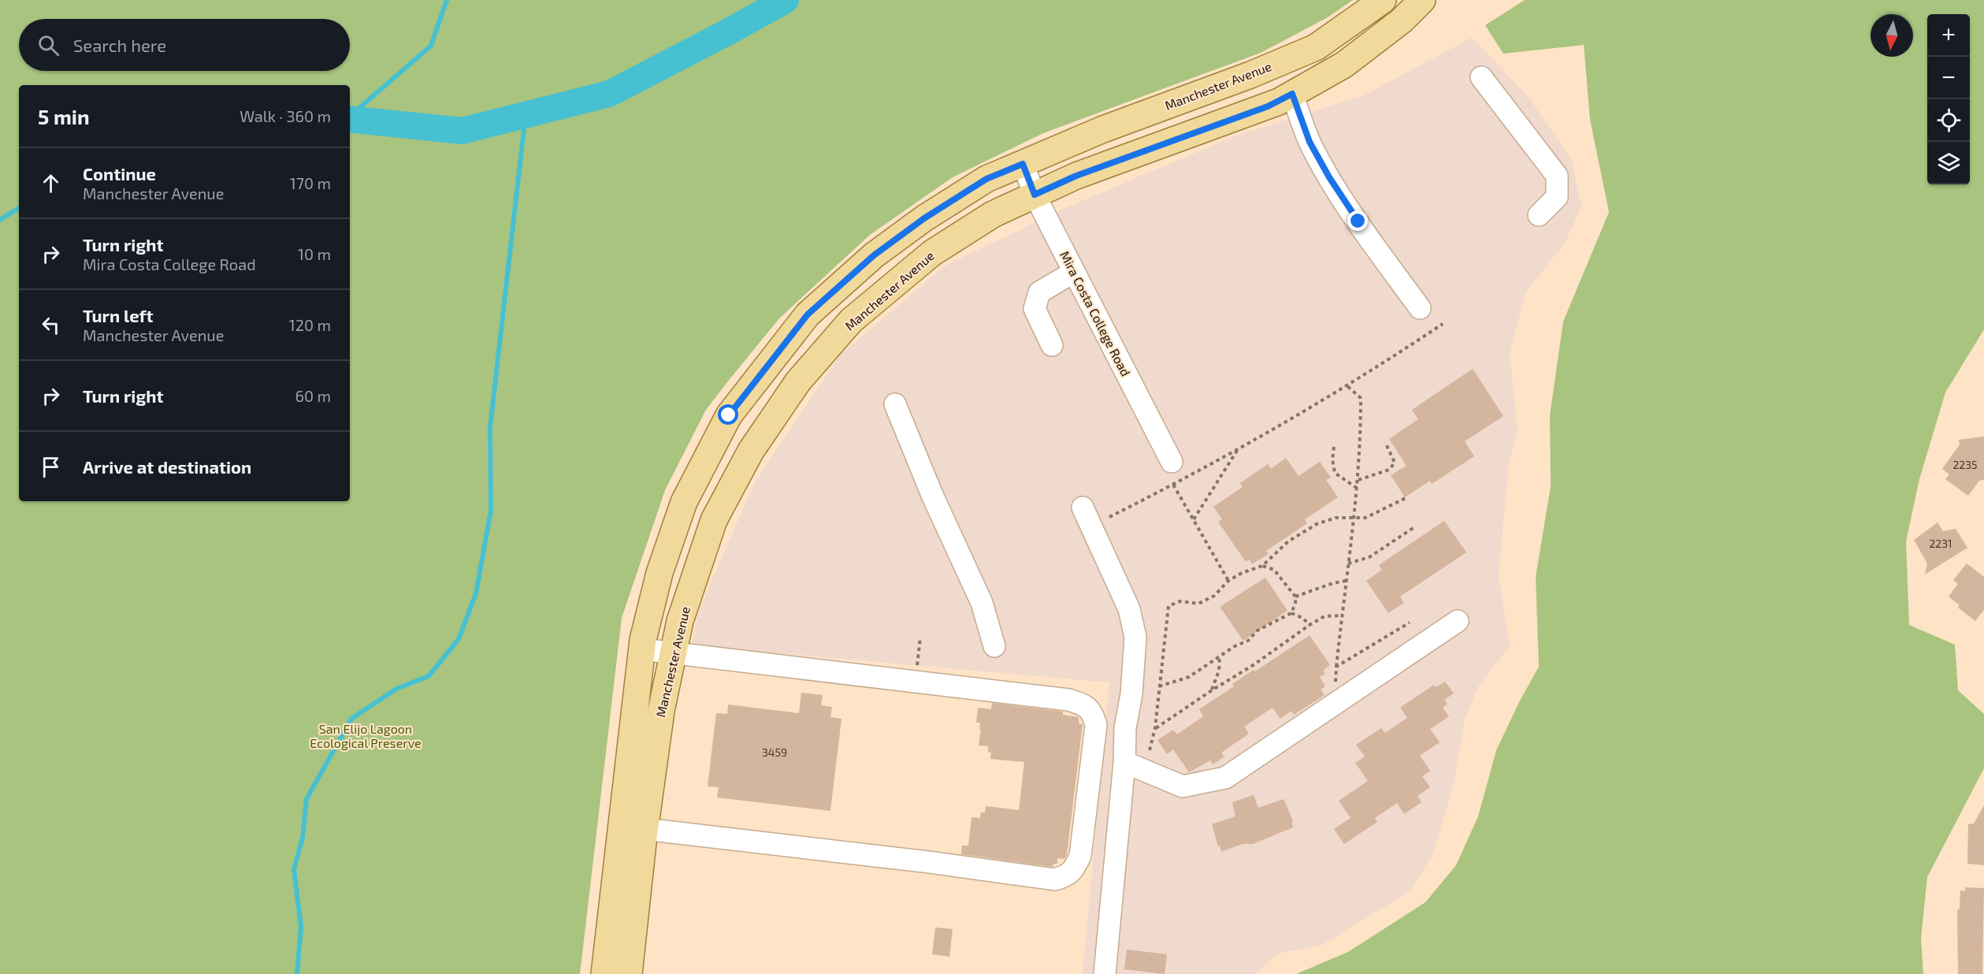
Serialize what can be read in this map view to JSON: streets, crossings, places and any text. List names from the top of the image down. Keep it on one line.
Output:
{"streets":{"main road":["Manchester Avenue"],"street":["Mira Costa College Road"]},"crossings":[["Manchester Avenue","Mira Costa College Road"]],"parks":["San Elijo Lagoon Ecological Preserve"],"house_numbers":["2235","2231","3459"],"north":"bottom","page":{"map_buttons":["+","−"],"search":"Search here","heading":["5 min","Walk · 360 m"],"list":[["Continue","Manchester Avenue","170 m"],["Turn right","Mira Costa College Road","10 m"],["Turn left","Manchester Avenue","120 m"],["Turn right","60 m"],"Arrive at destination"]}}
